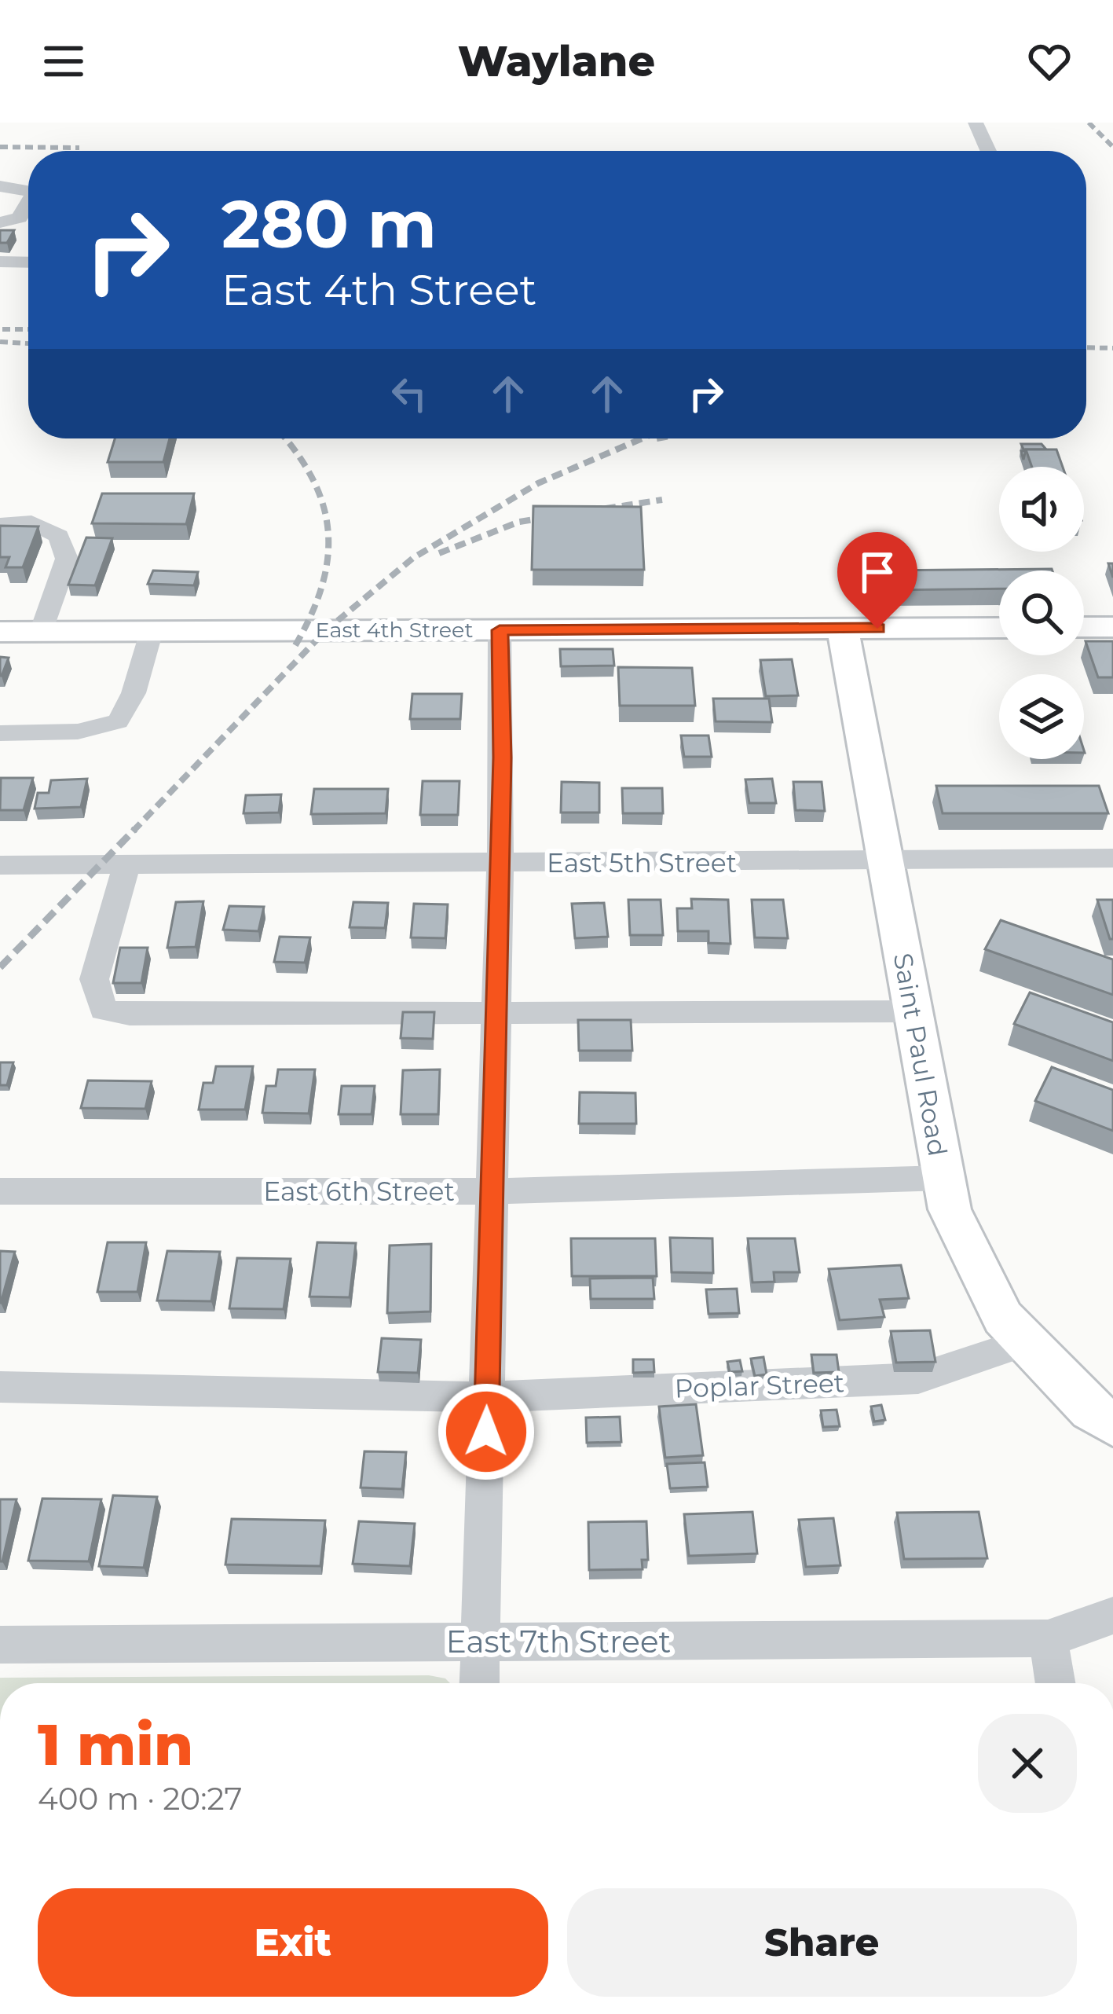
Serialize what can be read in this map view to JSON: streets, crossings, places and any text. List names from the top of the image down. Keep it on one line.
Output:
{"streets":{"main road":["East 4th Street","Saint Paul Road"],"street":["East 5th Street","East 6th Street","Poplar Street","East 7th Street"]},"crossings":[["East 4th Street","Saint Paul Road"],["East 5th Street","Saint Paul Road"],["Saint Paul Road","East 6th Street"],["Saint Paul Road","Poplar Street"]],"page":{"header":"Waylane","turn":["280 m","East 4th Street"],"heading":["1 min","400 m · 20:27"],"buttons":["Exit","Share"]}}
